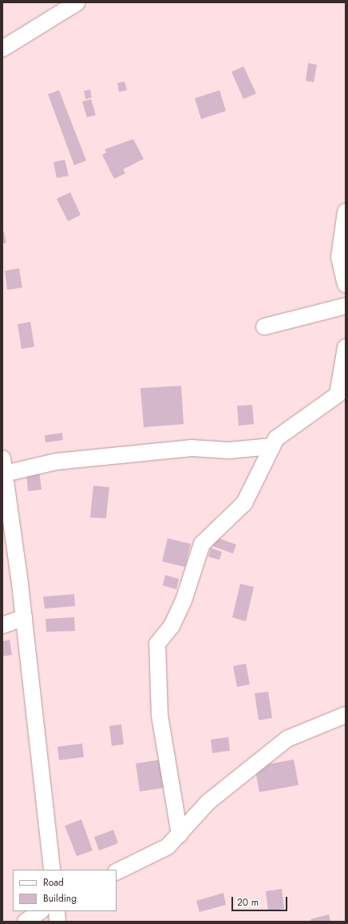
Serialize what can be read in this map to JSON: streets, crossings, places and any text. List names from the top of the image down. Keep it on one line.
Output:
{"legend":["Road","Building"],"scale_bar":"20 m"}
